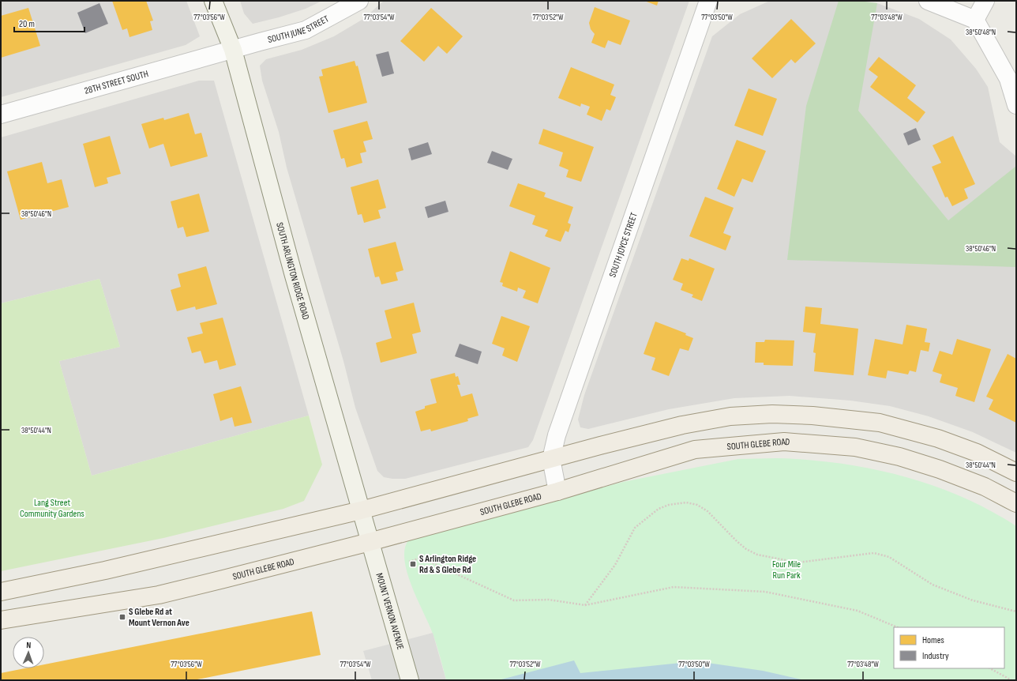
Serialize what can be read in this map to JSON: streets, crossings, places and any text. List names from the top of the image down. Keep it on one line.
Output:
{"streets":{"main road":["SOUTH ARLINGTON RIDGE ROAD","SOUTH GLEBE ROAD","MOUNT VERNON AVENUE"],"street":["SOUTH JUNE STREET","28TH STREET SOUTH","SOUTH JOYCE STREET"]},"crossings":[["SOUTH JUNE STREET","28TH STREET SOUTH"],["SOUTH JUNE STREET","SOUTH ARLINGTON RIDGE ROAD"],["28TH STREET SOUTH","SOUTH ARLINGTON RIDGE ROAD"],["SOUTH JOYCE STREET","SOUTH GLEBE ROAD"],["SOUTH ARLINGTON RIDGE ROAD","SOUTH GLEBE ROAD"],["SOUTH ARLINGTON RIDGE ROAD","MOUNT VERNON AVENUE"],["SOUTH GLEBE ROAD","MOUNT VERNON AVENUE"]],"parks":["Lang Street Community Gardens","Four Mile Run Park"],"places":{"transit":["S Arlington Ridge Rd & S Glebe Rd","S Glebe Rd at Mount Vernon Ave"]},"legend":["Homes","Industry"],"scale_bar":"20 m","north":"top","coordinates":["77°03'56\"W","77°03'54\"W","77°03'52\"W","77°03'50\"W","77°03'48\"W","38°50'48\"N","38°50'46\"N","38°50'44\"N"]}
